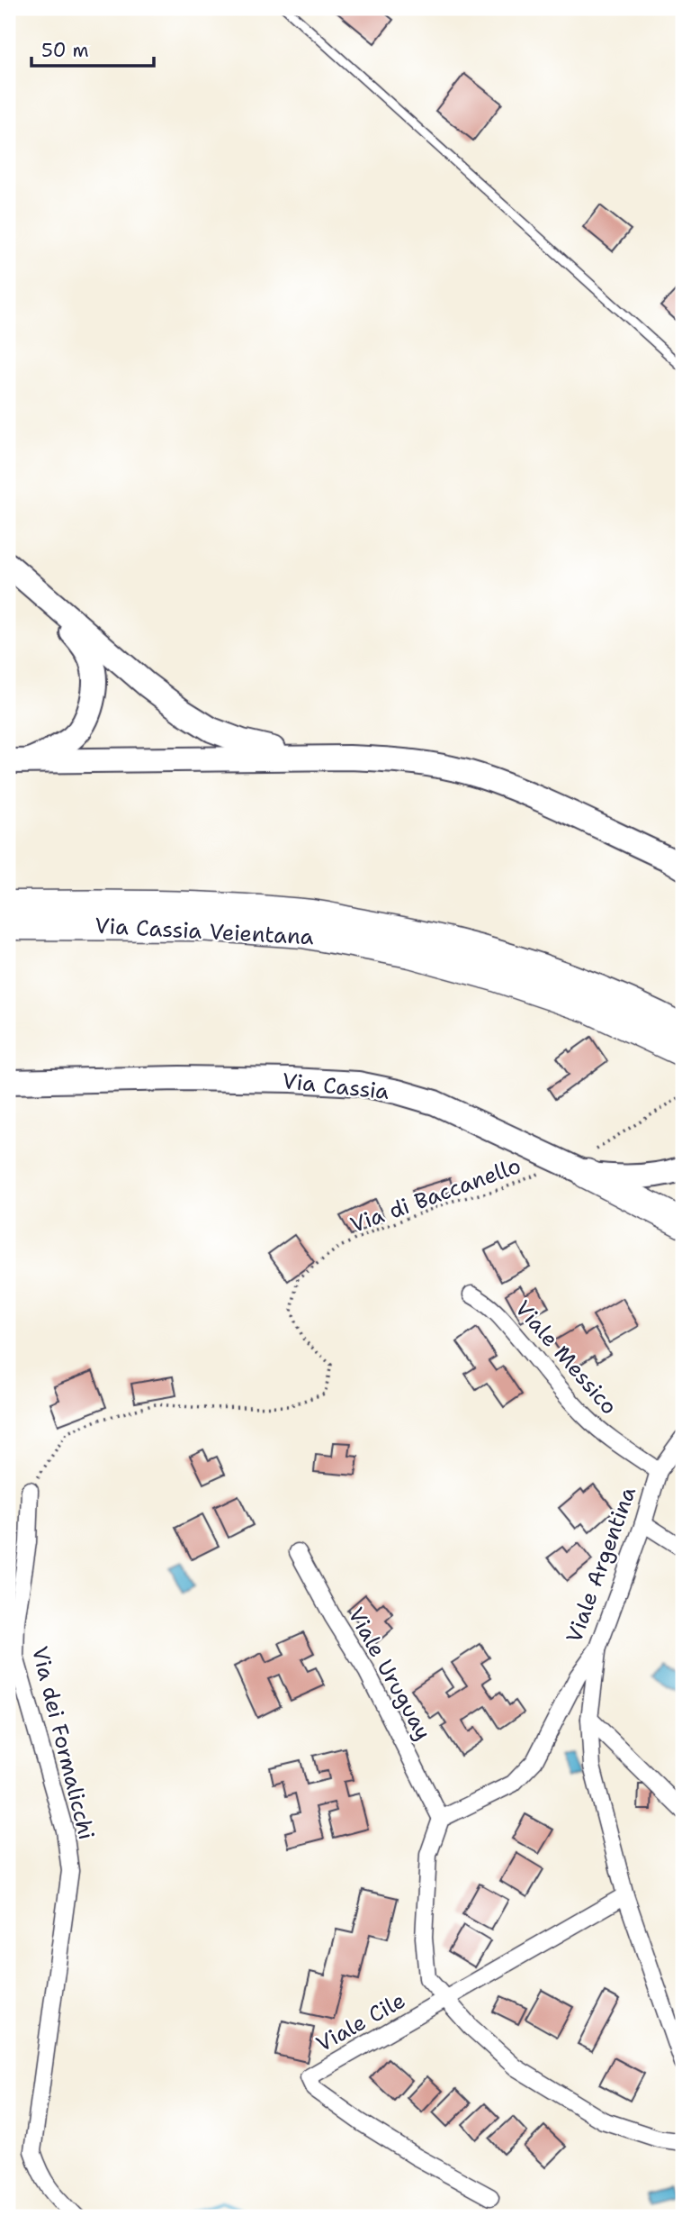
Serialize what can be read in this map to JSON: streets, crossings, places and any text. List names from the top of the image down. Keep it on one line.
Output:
{"streets":{"highway":["Via Cassia Veientana"],"main road":["Via Cassia"],"street":["Viale Messico","Viale Argentina","Viale Uruguay","Via dei Formalicchi","Viale Cile"],"path":["Via di Baccanello"]},"crossings":[["Via di Baccanello","Via dei Formalicchi"],["Viale Messico","Viale Argentina"],["Viale Argentina","Viale Uruguay"]],"scale_bar":"50 m"}
